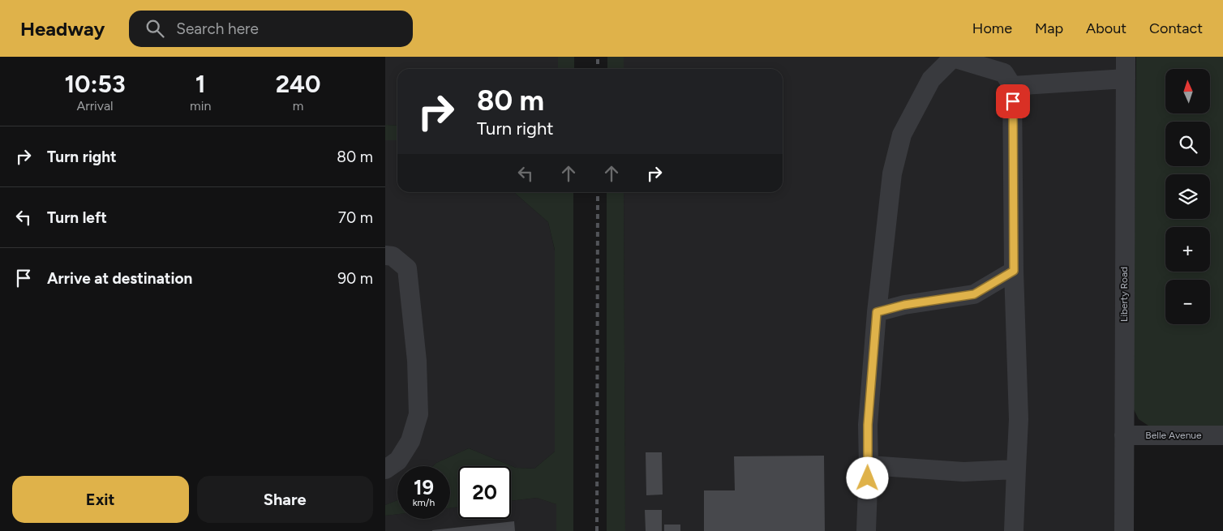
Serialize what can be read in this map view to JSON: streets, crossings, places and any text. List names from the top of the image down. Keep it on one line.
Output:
{"streets":{"street":["Liberty Road","Belle Avenue"]},"crossings":[["Liberty Road","Belle Avenue"]],"north":"top","page":{"header":"Headway","search":"Search here","nav":["Home","Map","About","Contact"],"eta":["10:53","Arrival","1","min","240","m"],"map_buttons":["+","−"],"turn":["80 m","Turn right"],"list":[{"name":"Turn right","value":"80 m"},{"name":"Turn left","value":"70 m"},{"name":"Arrive at destination","value":"90 m"}],"speed":"19 km/h","limit":"20","buttons":["Exit","Share"]}}
